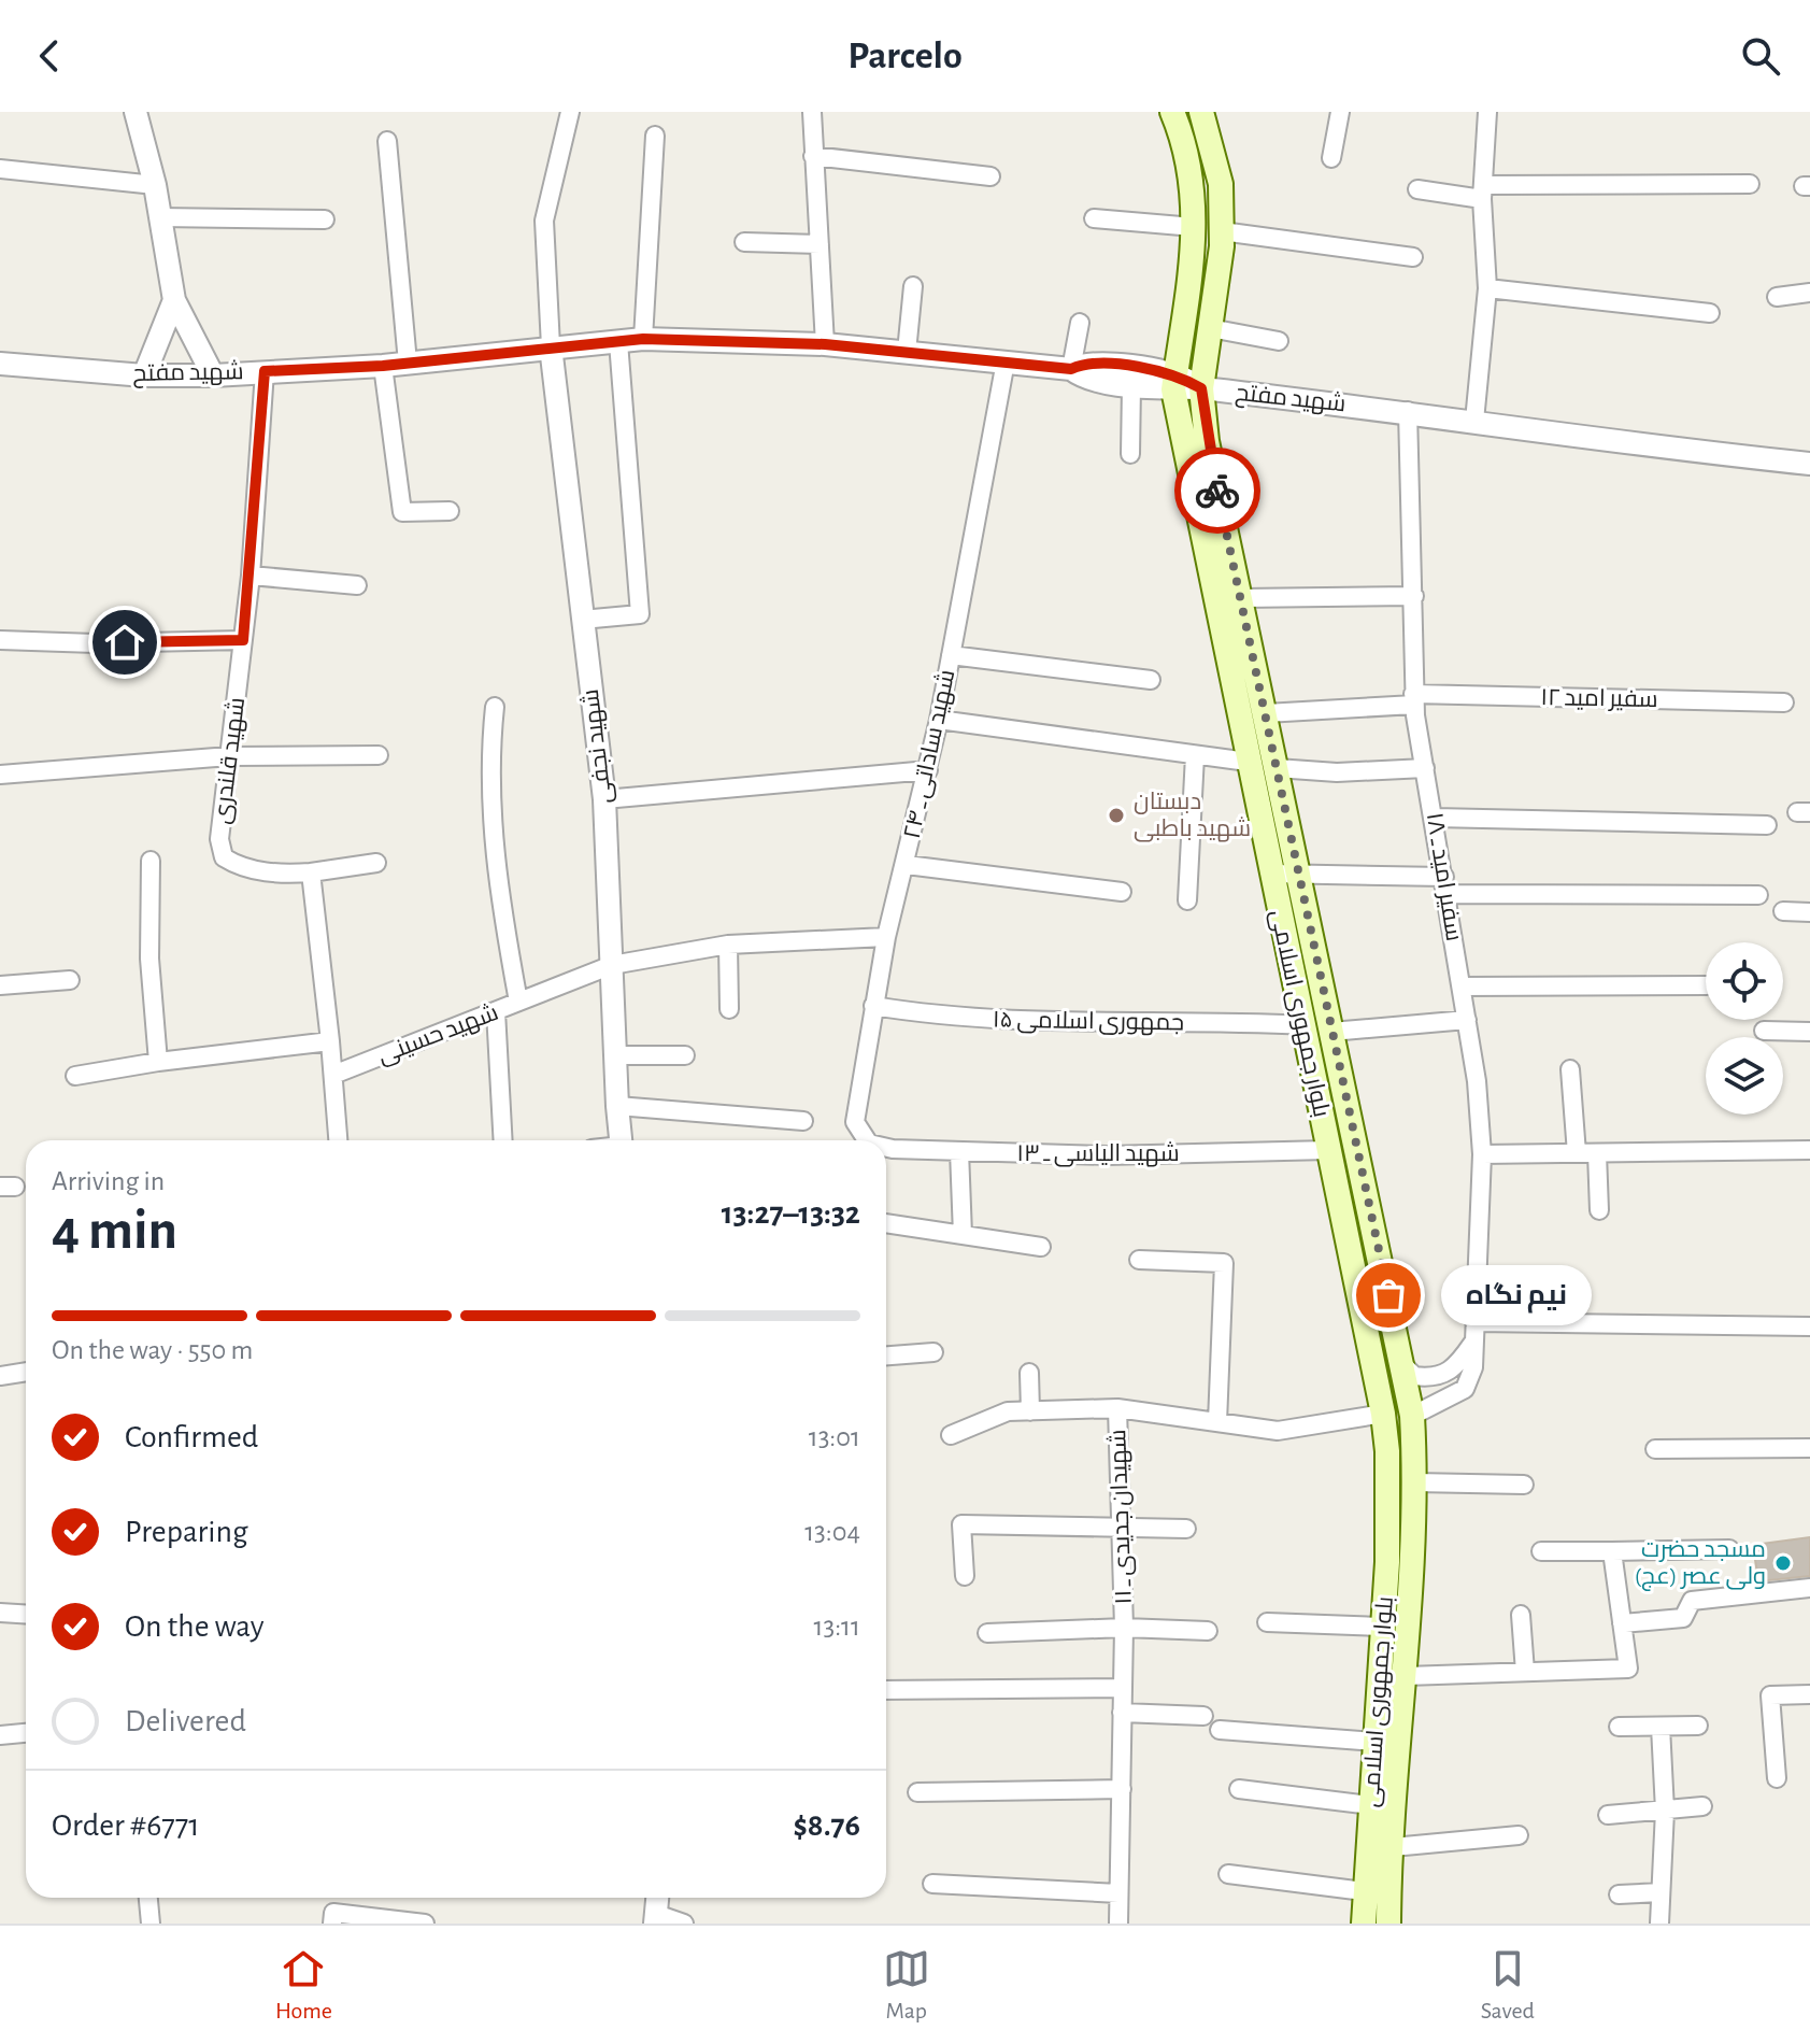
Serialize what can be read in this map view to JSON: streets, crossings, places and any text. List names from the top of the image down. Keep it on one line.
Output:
{"streets":{"main road":["بلوار جمهوری اسلامی"],"street":["شهید مفتح","سفیر امید ۱۲","شهید نجفی","شهید ساداتی ـ ۲۴","شهید قلندری","سفیر امید ـ ۱۸","جمهوری اسلامی ۱۵","شهید حسینی","شهید الیاسی ـ ۱۳","شهیدان جدیدی ـ ۱۱"]},"crossings":[["شهید مفتح","شهید نجفی"],["شهید مفتح","شهید ساداتی ـ ۲۴"],["شهید مفتح","شهید قلندری"],["شهید مفتح","سفیر امید ـ ۱۸"],["شهید مفتح","بلوار جمهوری اسلامی"],["سفیر امید ۱۲","سفیر امید ـ ۱۸"],["سفیر امید ۱۲","بلوار جمهوری اسلامی"],["شهید نجفی","شهید حسینی"],["شهید ساداتی ـ ۲۴","جمهوری اسلامی ۱۵"],["شهید ساداتی ـ ۲۴","شهید حسینی"],["سفیر امید ـ ۱۸","بلوار جمهوری اسلامی"],["بلوار جمهوری اسلامی","جمهوری اسلامی ۱۵"],["بلوار جمهوری اسلامی","شهید الیاسی ـ ۱۳"],["بلوار جمهوری اسلامی","شهیدان جدیدی ـ ۱۱"]],"places":["دبستان شهید باطبی","نیم نگاه","مسجد حضرت ولی عصر (عج)"],"page":{"header":"Parcelo","heading":["4 min","Arriving in","13:27–13:32"],"panel":["Order #6771","$8.76"],"bubble":"نیم نگاه","bar":"On the way · 550 m","list":[["Confirmed","13:01"],["Preparing","13:04"],["On the way","13:11"],"Delivered"],"tabs":["Home","Map","Saved"]}}
